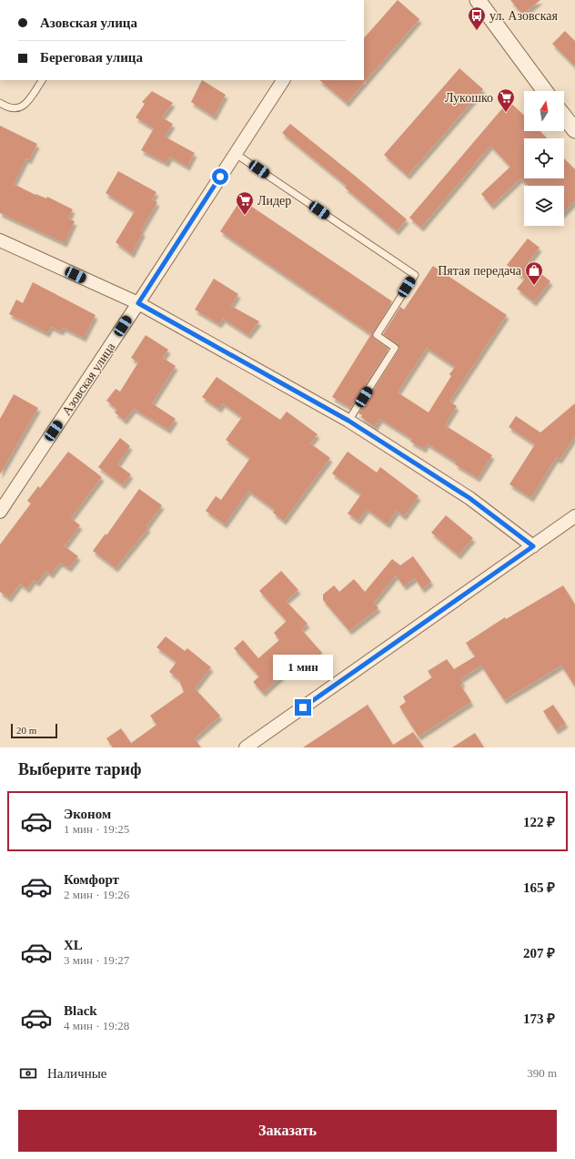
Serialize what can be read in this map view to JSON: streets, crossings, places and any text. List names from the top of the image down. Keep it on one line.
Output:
{"streets":{"street":["Азовская улица"]},"places":{"bus stop":["ул. Азовская"],"supermarket":["Лукошко","Лидер"],"shop":["Пятая передача"]},"scale_bar":"20 m","north":"top","page":{"banner":["Азовская улица","Береговая улица"],"bubble":"1 мин","scale":"20 m","heading":"Выберите тариф","list":[{"name":"Эконом","note":"1 мин · 19:25","value":"122 ₽"},{"name":"Комфорт","note":"2 мин · 19:26","value":"165 ₽"},{"name":"XL","note":"3 мин · 19:27","value":"207 ₽"},{"name":"Black","note":"4 мин · 19:28","value":"173 ₽"}],"pay":["Наличные","390 m"],"buttons":"Заказать"}}
